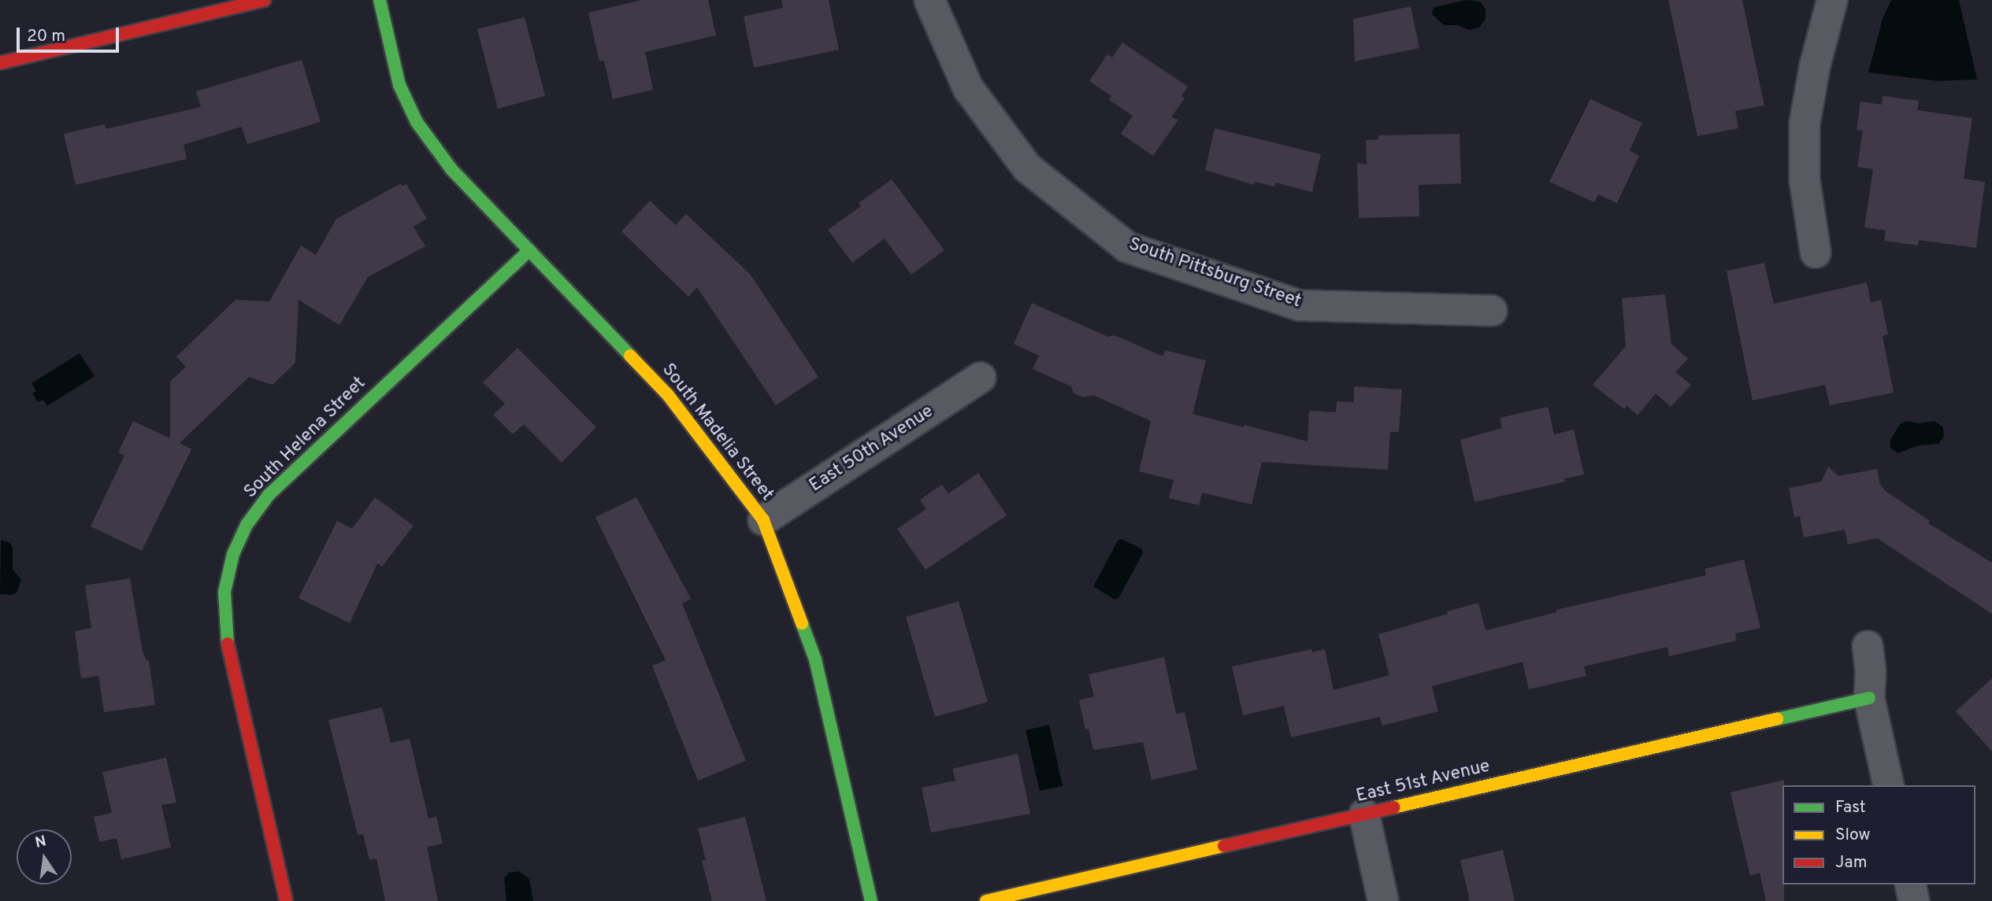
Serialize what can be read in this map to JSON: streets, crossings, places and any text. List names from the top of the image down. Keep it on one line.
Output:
{"streets":{"street":["South Pittsburg Street","South Madelia Street","South Helena Street","East 50th Avenue","East 51st Avenue"]},"crossings":[["South Madelia Street","South Helena Street"],["South Madelia Street","East 50th Avenue"]],"legend":["Fast","Slow","Jam"],"scale_bar":"20 m","north":"top"}
